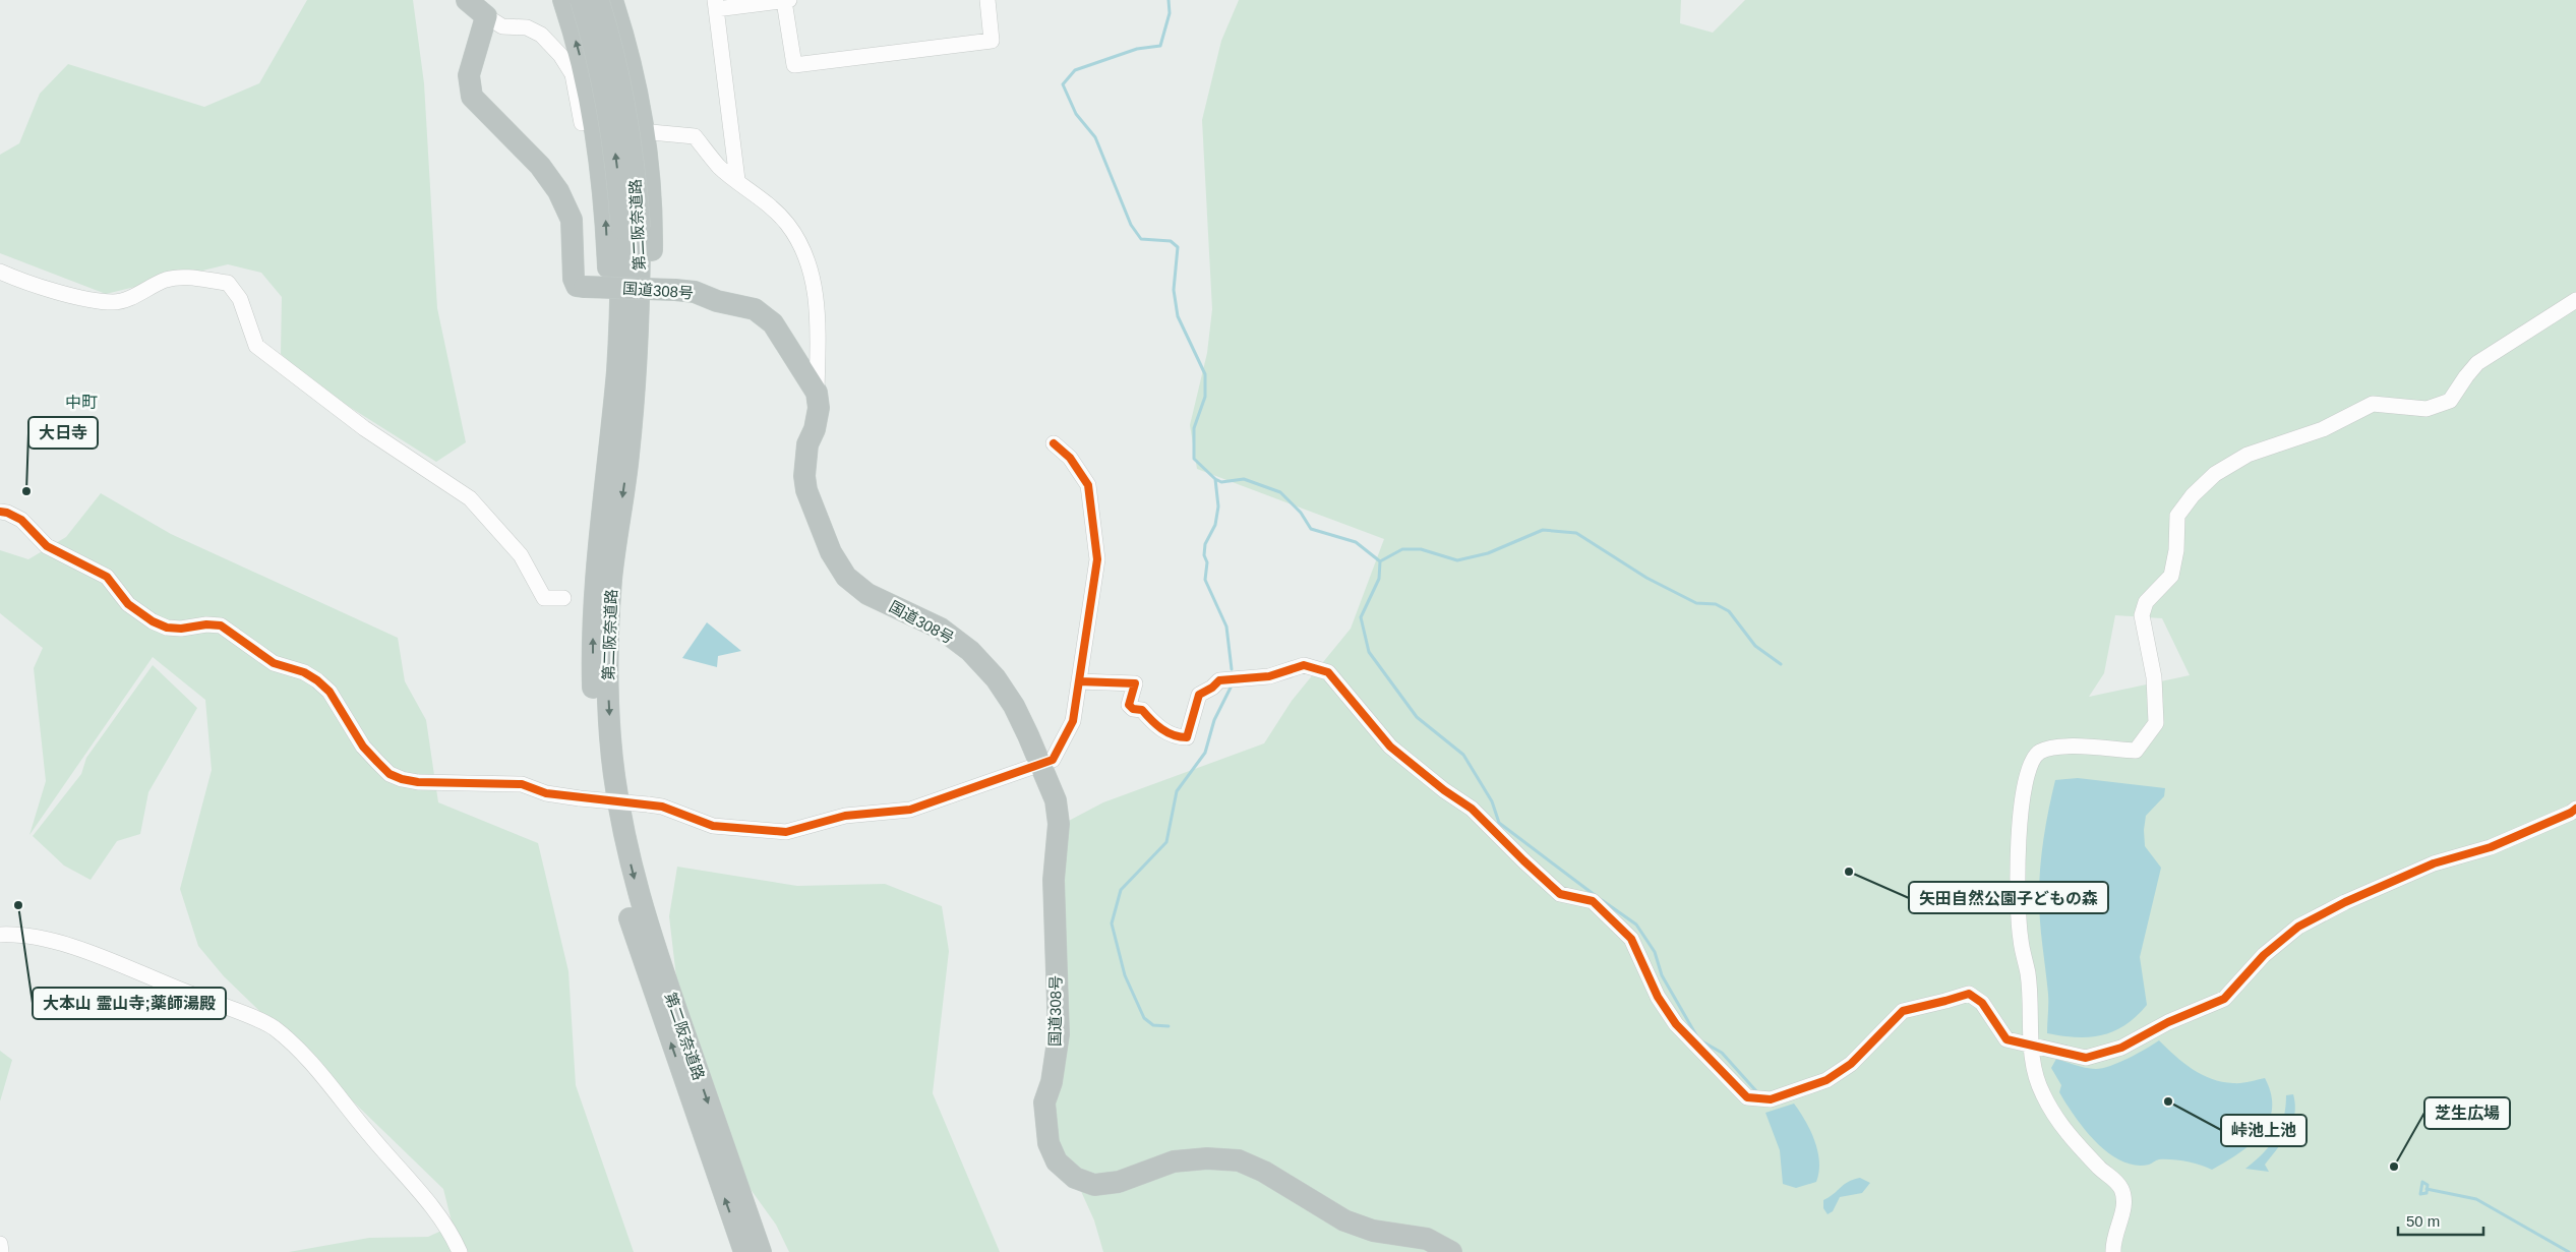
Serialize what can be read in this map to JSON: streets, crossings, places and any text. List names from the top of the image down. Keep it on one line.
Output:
{"streets":{"highway":["第二阪奈道路","国道308号"]},"districts":["中町"],"places":["大日寺","矢田自然公園子どもの森","大本山 霊山寺;薬師湯殿","峠池上池","芝生広場"],"scale_bar":"50 m"}
